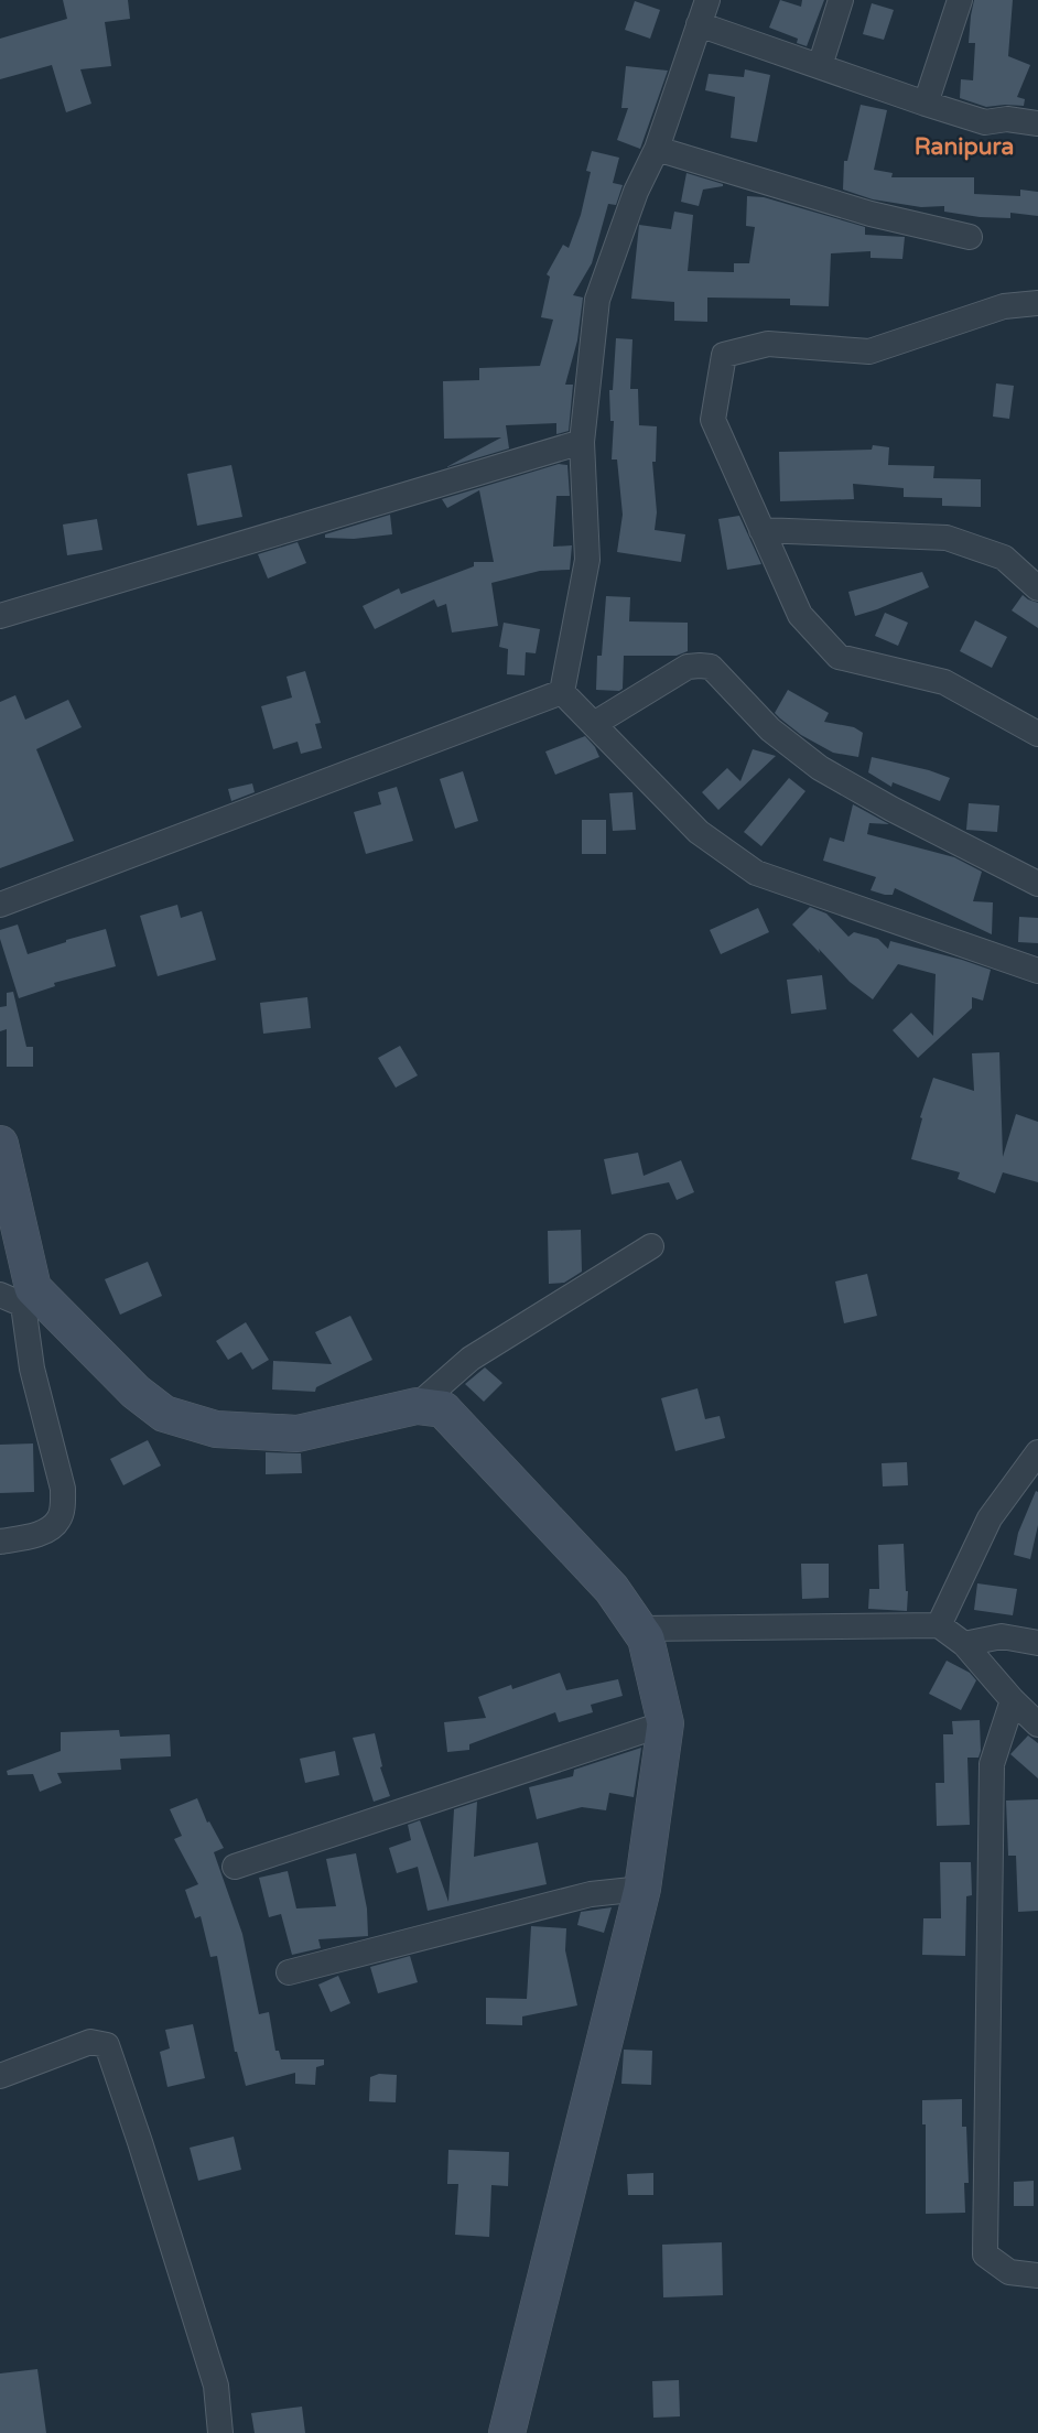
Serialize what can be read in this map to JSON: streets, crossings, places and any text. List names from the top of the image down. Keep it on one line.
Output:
{"districts":["Ranipura"]}
